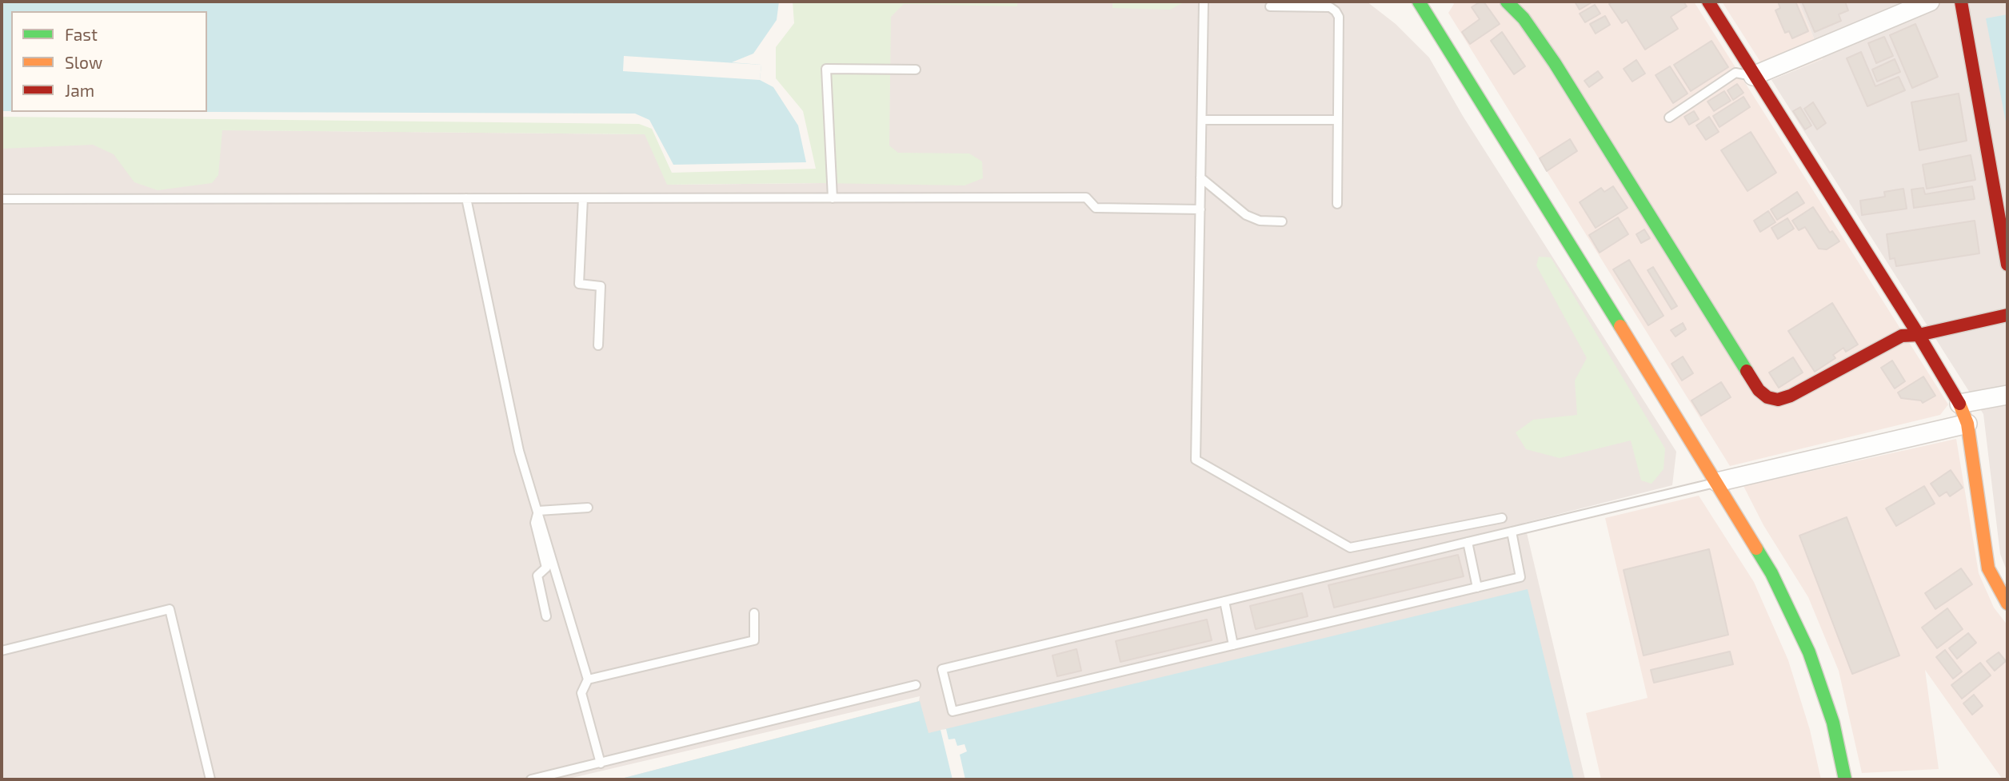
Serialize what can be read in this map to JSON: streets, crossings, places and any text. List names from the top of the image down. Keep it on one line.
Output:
{"legend":["Fast","Slow","Jam"]}
